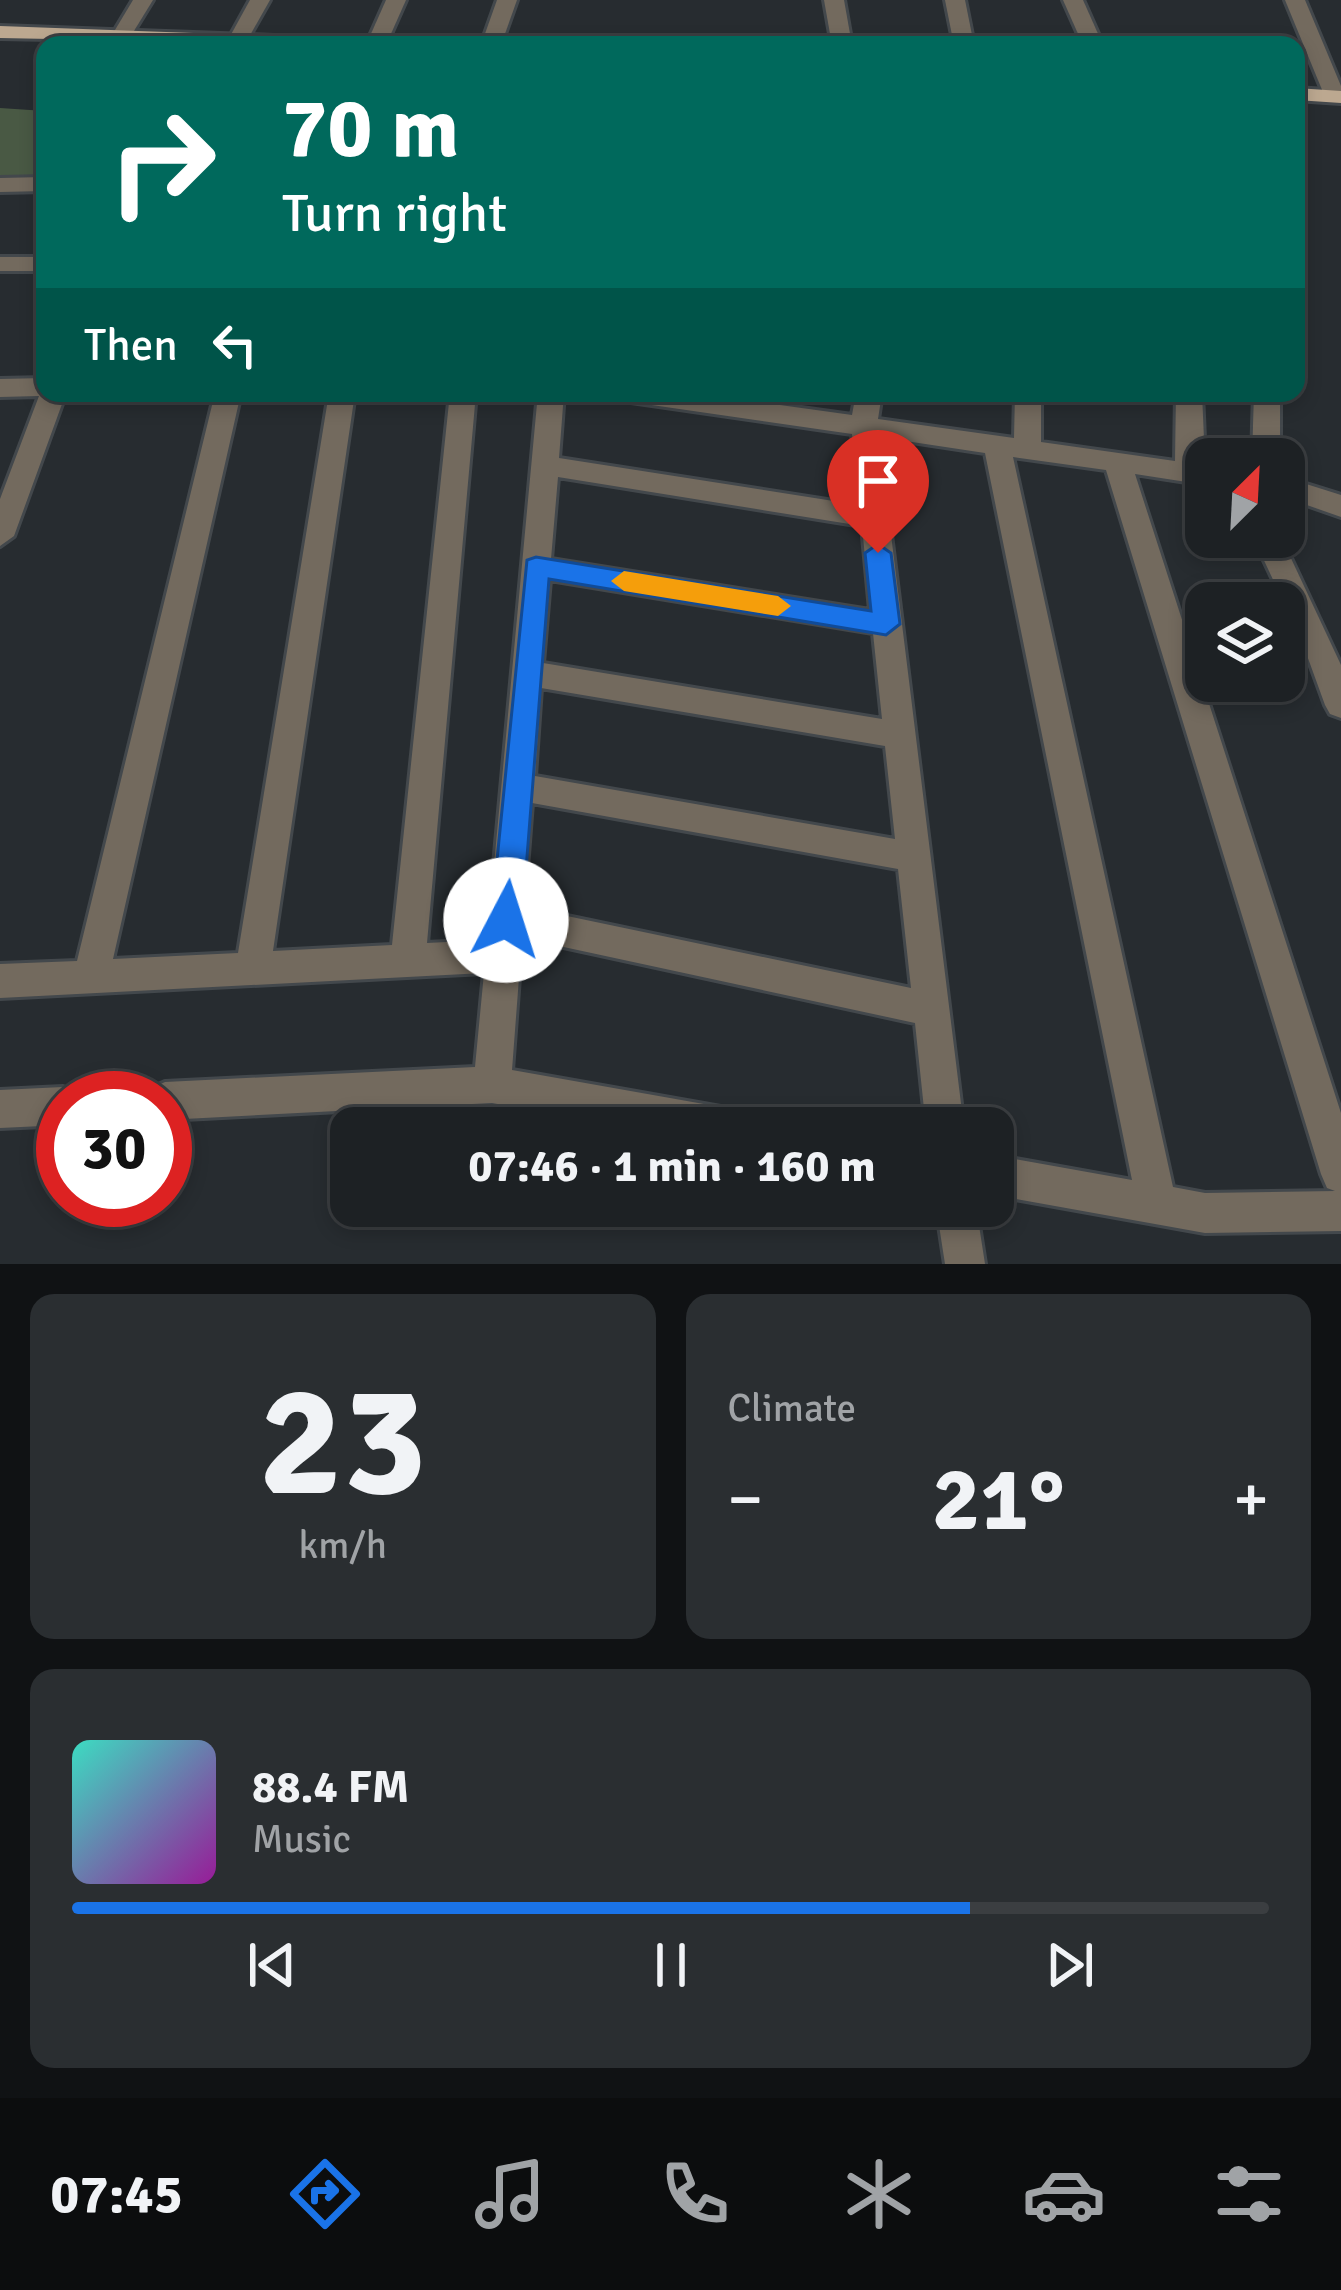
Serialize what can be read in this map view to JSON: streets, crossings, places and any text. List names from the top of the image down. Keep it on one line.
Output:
{"north":"top right","page":{"turn":["70 m","Turn right"],"then":"Then","limit":"30","trip":"07:46 · 1 min · 160 m","tile":[["23","km/h"],"Climate"],"heat":["−","21°","+"],"song":["88.4 FM","Music"],"tabs":"07:45"}}
